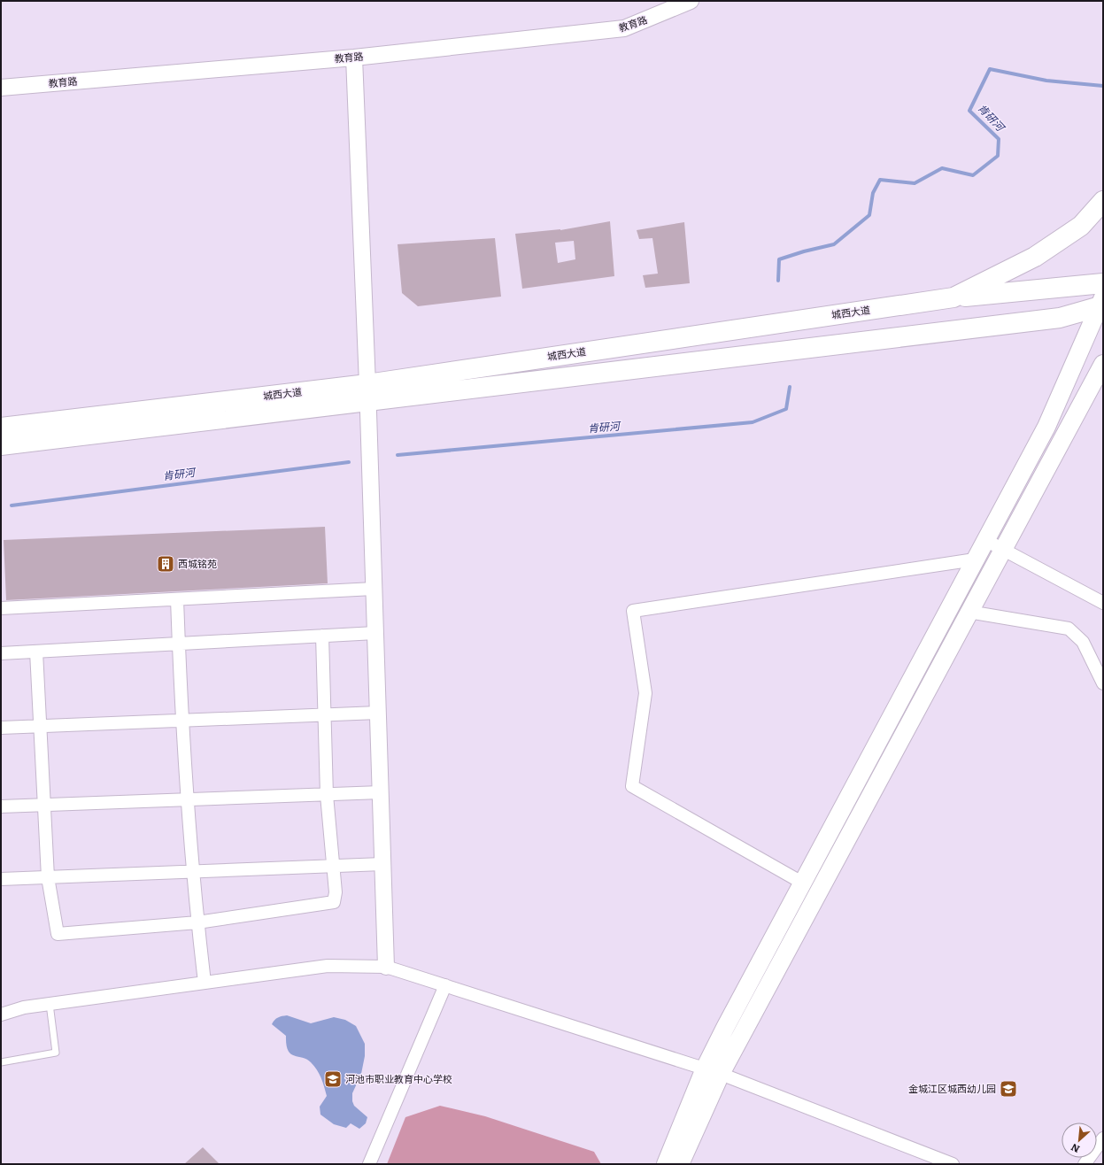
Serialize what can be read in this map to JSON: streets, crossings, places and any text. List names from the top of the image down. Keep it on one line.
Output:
{"streets":{"main road":["城西大道"],"street":["教育路"]},"water":["肯研河"],"places":{"building":["西城铭苑"],"school or university":["河池市职业教育中心学校","金城江区城西幼儿园"]},"north":"bottom left"}
